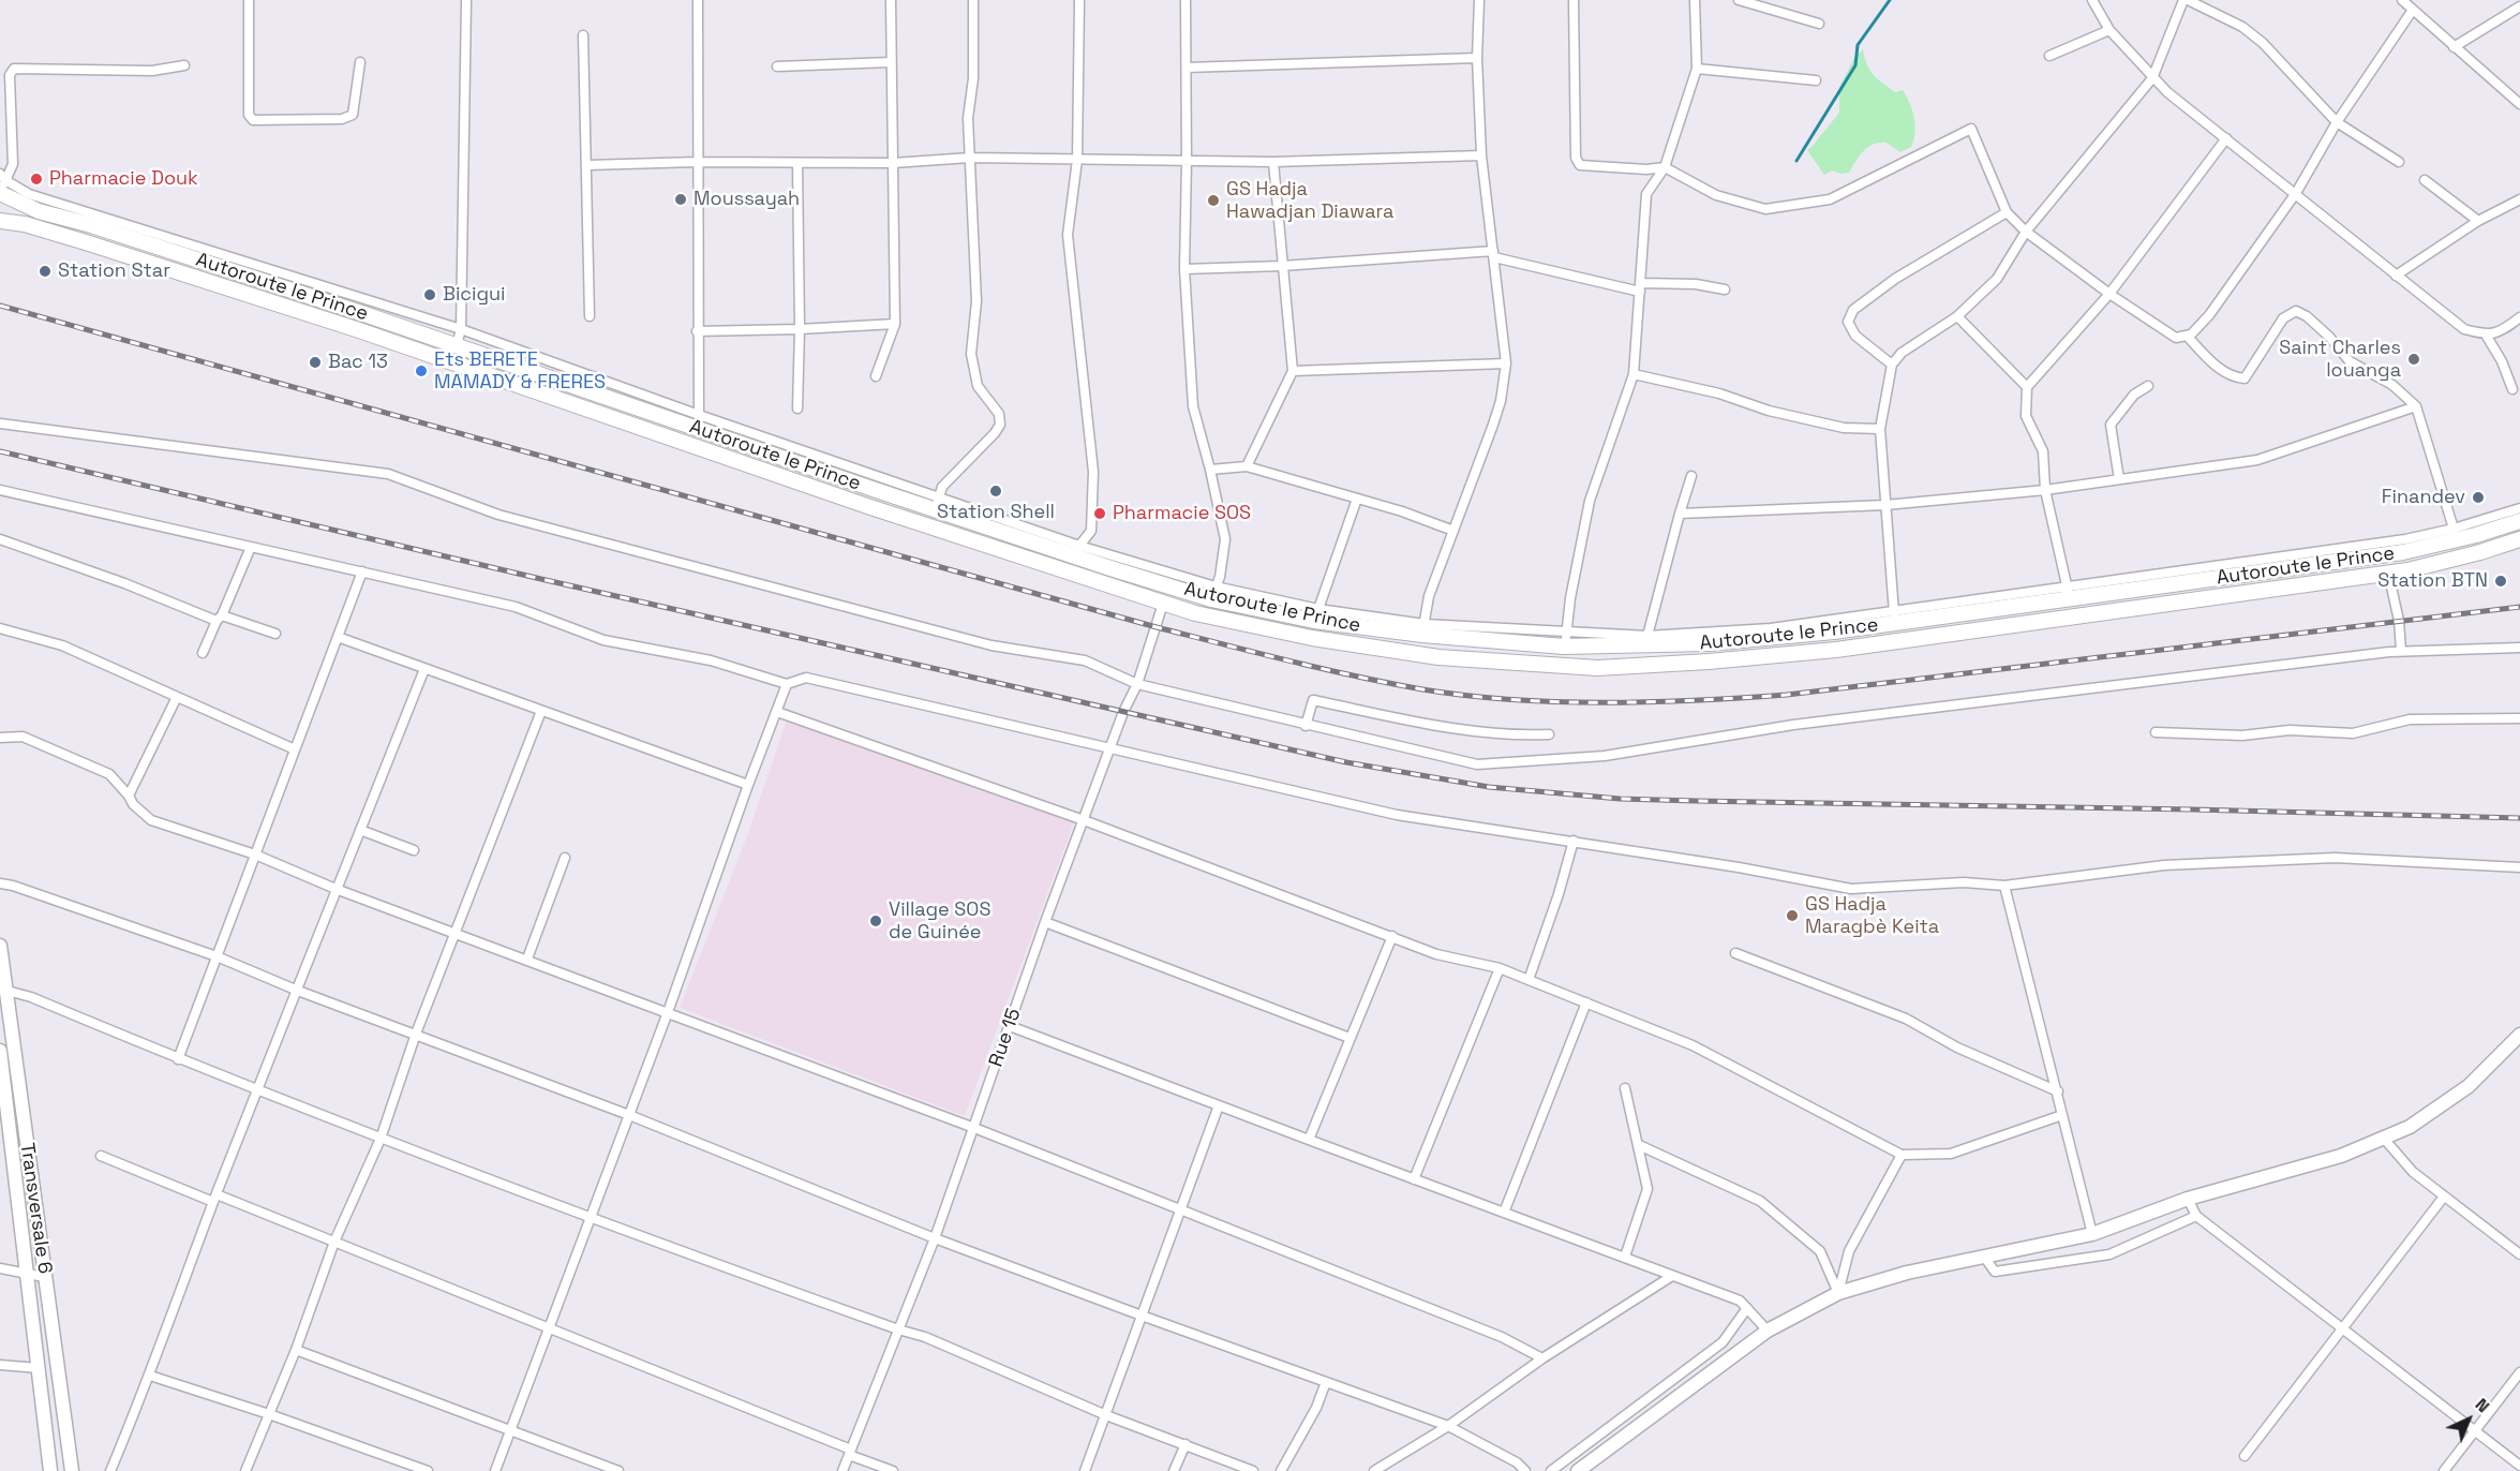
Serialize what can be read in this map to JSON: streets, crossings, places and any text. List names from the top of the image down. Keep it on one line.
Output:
{"streets":{"main road":["Autoroute le Prince","Transversale 6"],"street":["Rue 15"]},"crossings":[["Autoroute le Prince","Rue 15"]],"places":["Pharmacie Douk","Moussayah","GS Hadja Hawadjan Diawara","Station Star","Bicigui","Saint Charles louanga","Bac 13","Ets BERETE MAMADY & FRERES","Station Shell","Finandev","Pharmacie SOS","Station BTN","GS Hadja Maragbè Keita","Village SOS de Guinée"],"north":"top right"}
